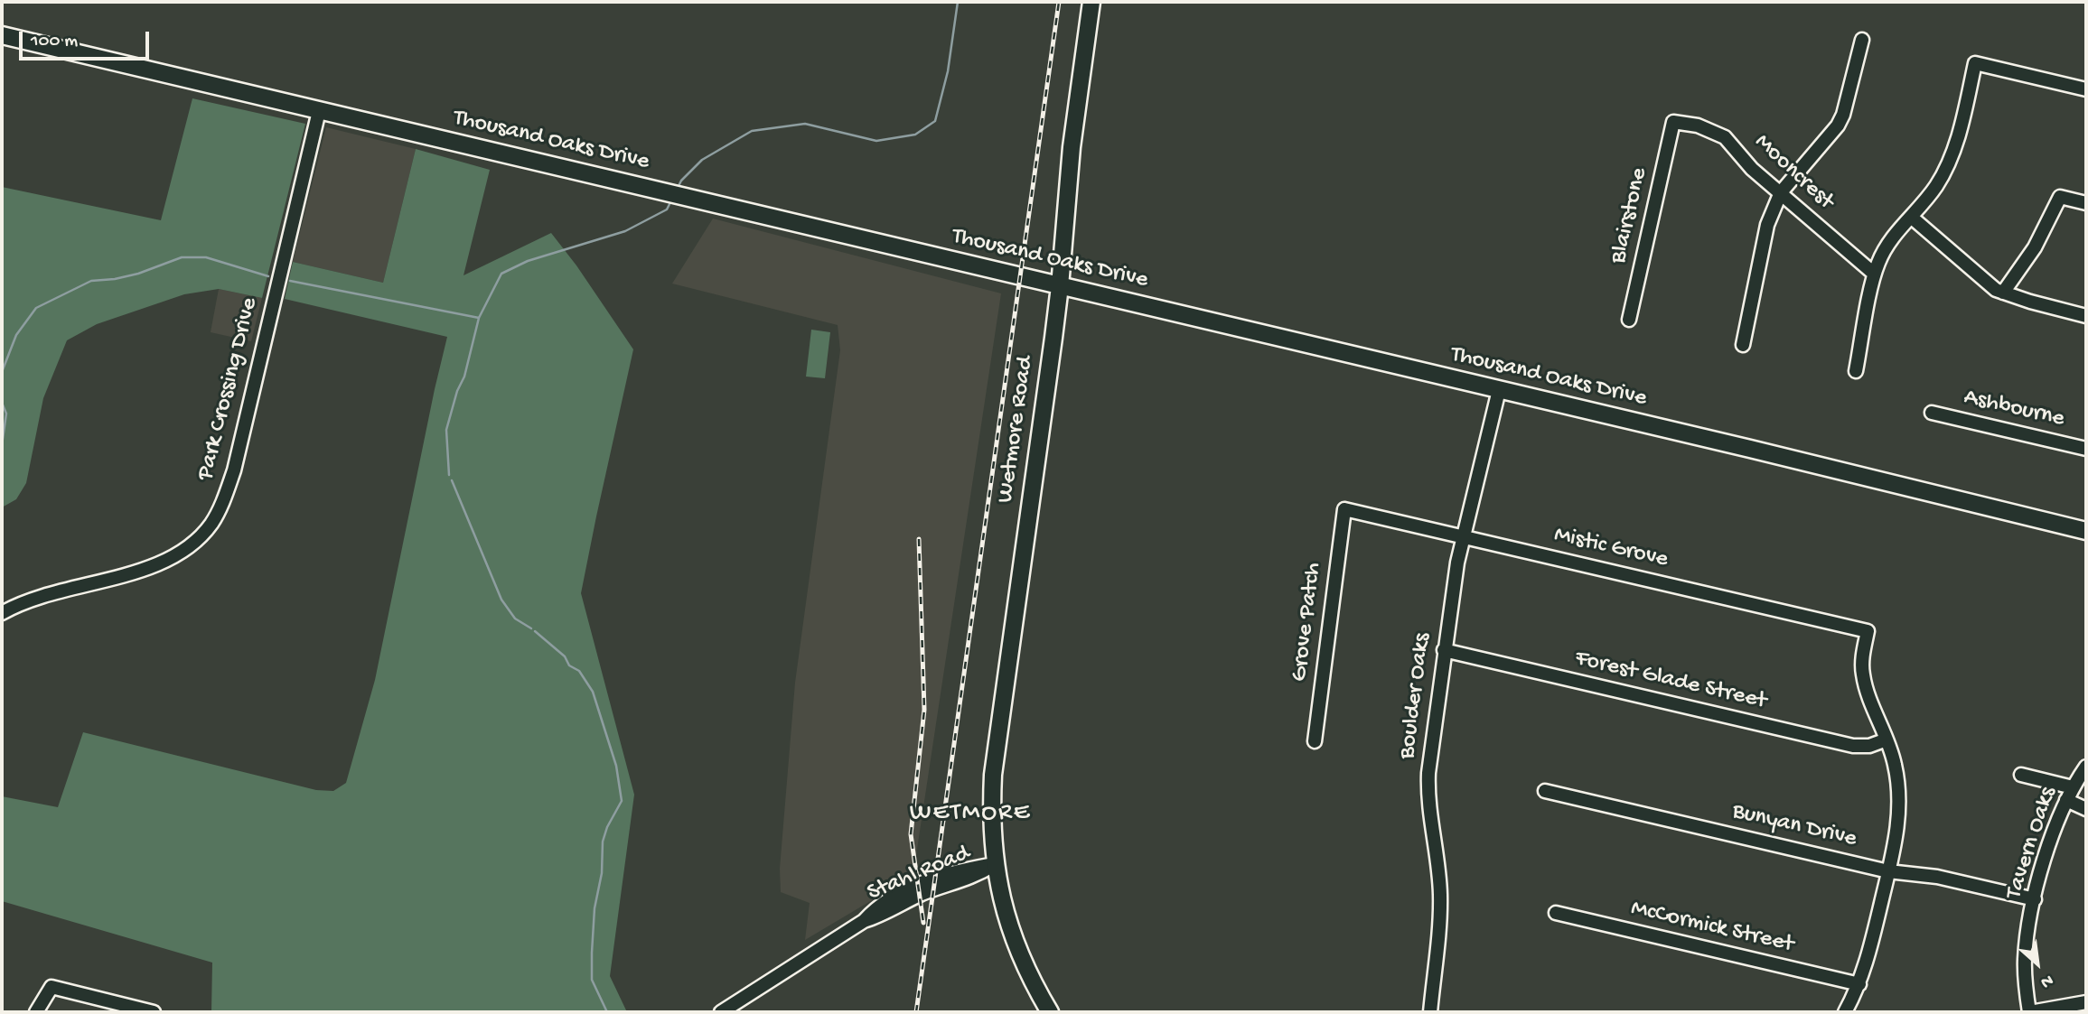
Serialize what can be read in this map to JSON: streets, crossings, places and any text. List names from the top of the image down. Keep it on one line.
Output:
{"streets":{"main road":["Thousand Oaks Drive","Wetmore Road"],"street":["Mooncrest","Blairstone","Park Crossing Drive","Ashbourne","Mistic Grove","Grove Patch","Forest Glade Street","Boulder Oaks","Bunyan Drive","Tavern Oaks","Stahl Road","McCormick Street"]},"crossings":[["Thousand Oaks Drive","Park Crossing Drive"],["Thousand Oaks Drive","Wetmore Road"],["Thousand Oaks Drive","Boulder Oaks"],["Mooncrest","Blairstone"],["Wetmore Road","Stahl Road"],["Mistic Grove","Grove Patch"],["Mistic Grove","Forest Glade Street"],["Mistic Grove","Boulder Oaks"],["Forest Glade Street","Boulder Oaks"],["Bunyan Drive","Tavern Oaks"]],"districts":["WETMORE"],"scale_bar":"100 m","north":"bottom right"}
